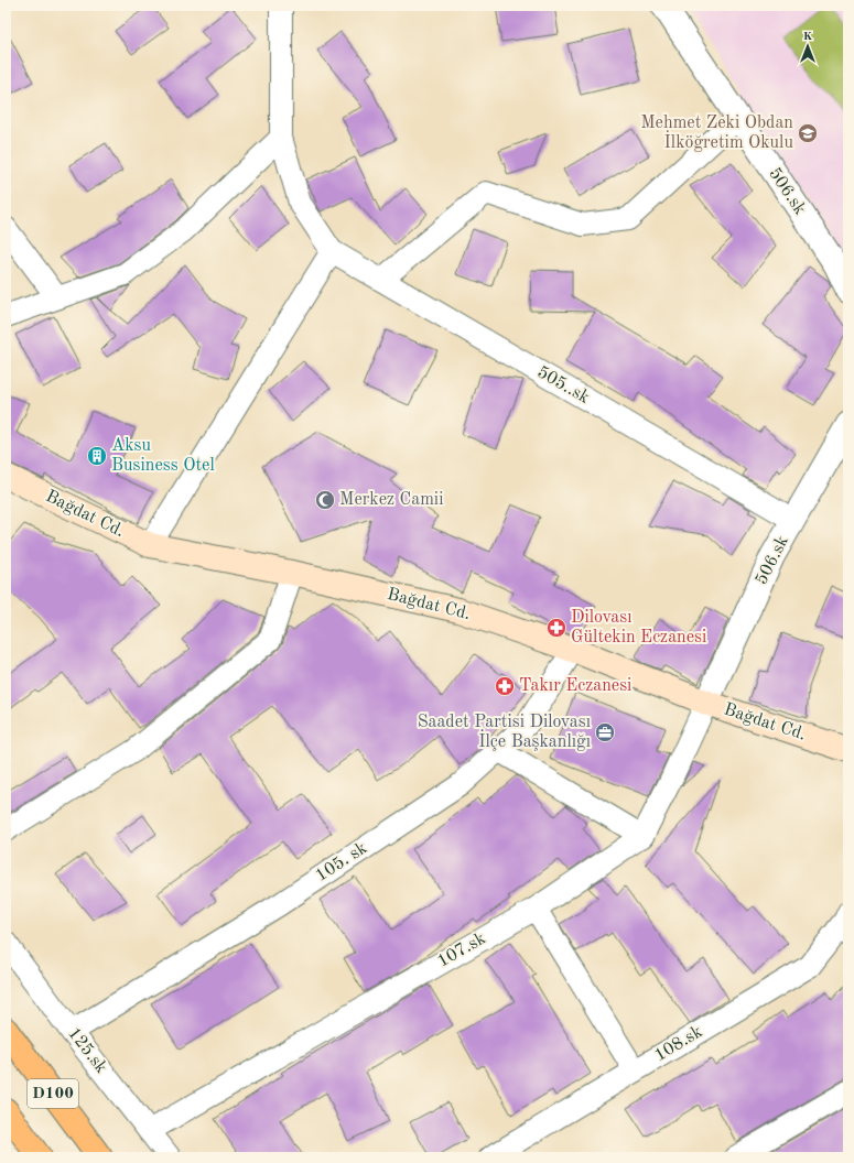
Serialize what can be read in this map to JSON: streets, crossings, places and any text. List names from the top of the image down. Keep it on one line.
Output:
{"streets":{"highway":["D100"],"main road":["Bağdat Cd."],"street":["506.sk","505..sk","105. sk","107.sk","108.sk","125.sk"]},"crossings":[["506.sk","505..sk"],["506.sk","Bağdat Cd."],["506.sk","107.sk"],["Bağdat Cd.","105. sk"],["Bağdat Cd.","107.sk"],["105. sk","125.sk"],["107.sk","125.sk"]],"places":{"school or university":["Mehmet Zeki Obdan İlköğretim Okulu"],"building":["Aksu Business Otel"],"mosque":["Merkez Camii"],"pharmacy":["Dilovası Gültekin Eczanesi","Takır Eczanesi"],"office":["Saadet Partisi Dilovası İlçe Başkanlığı"]},"north":"top"}
